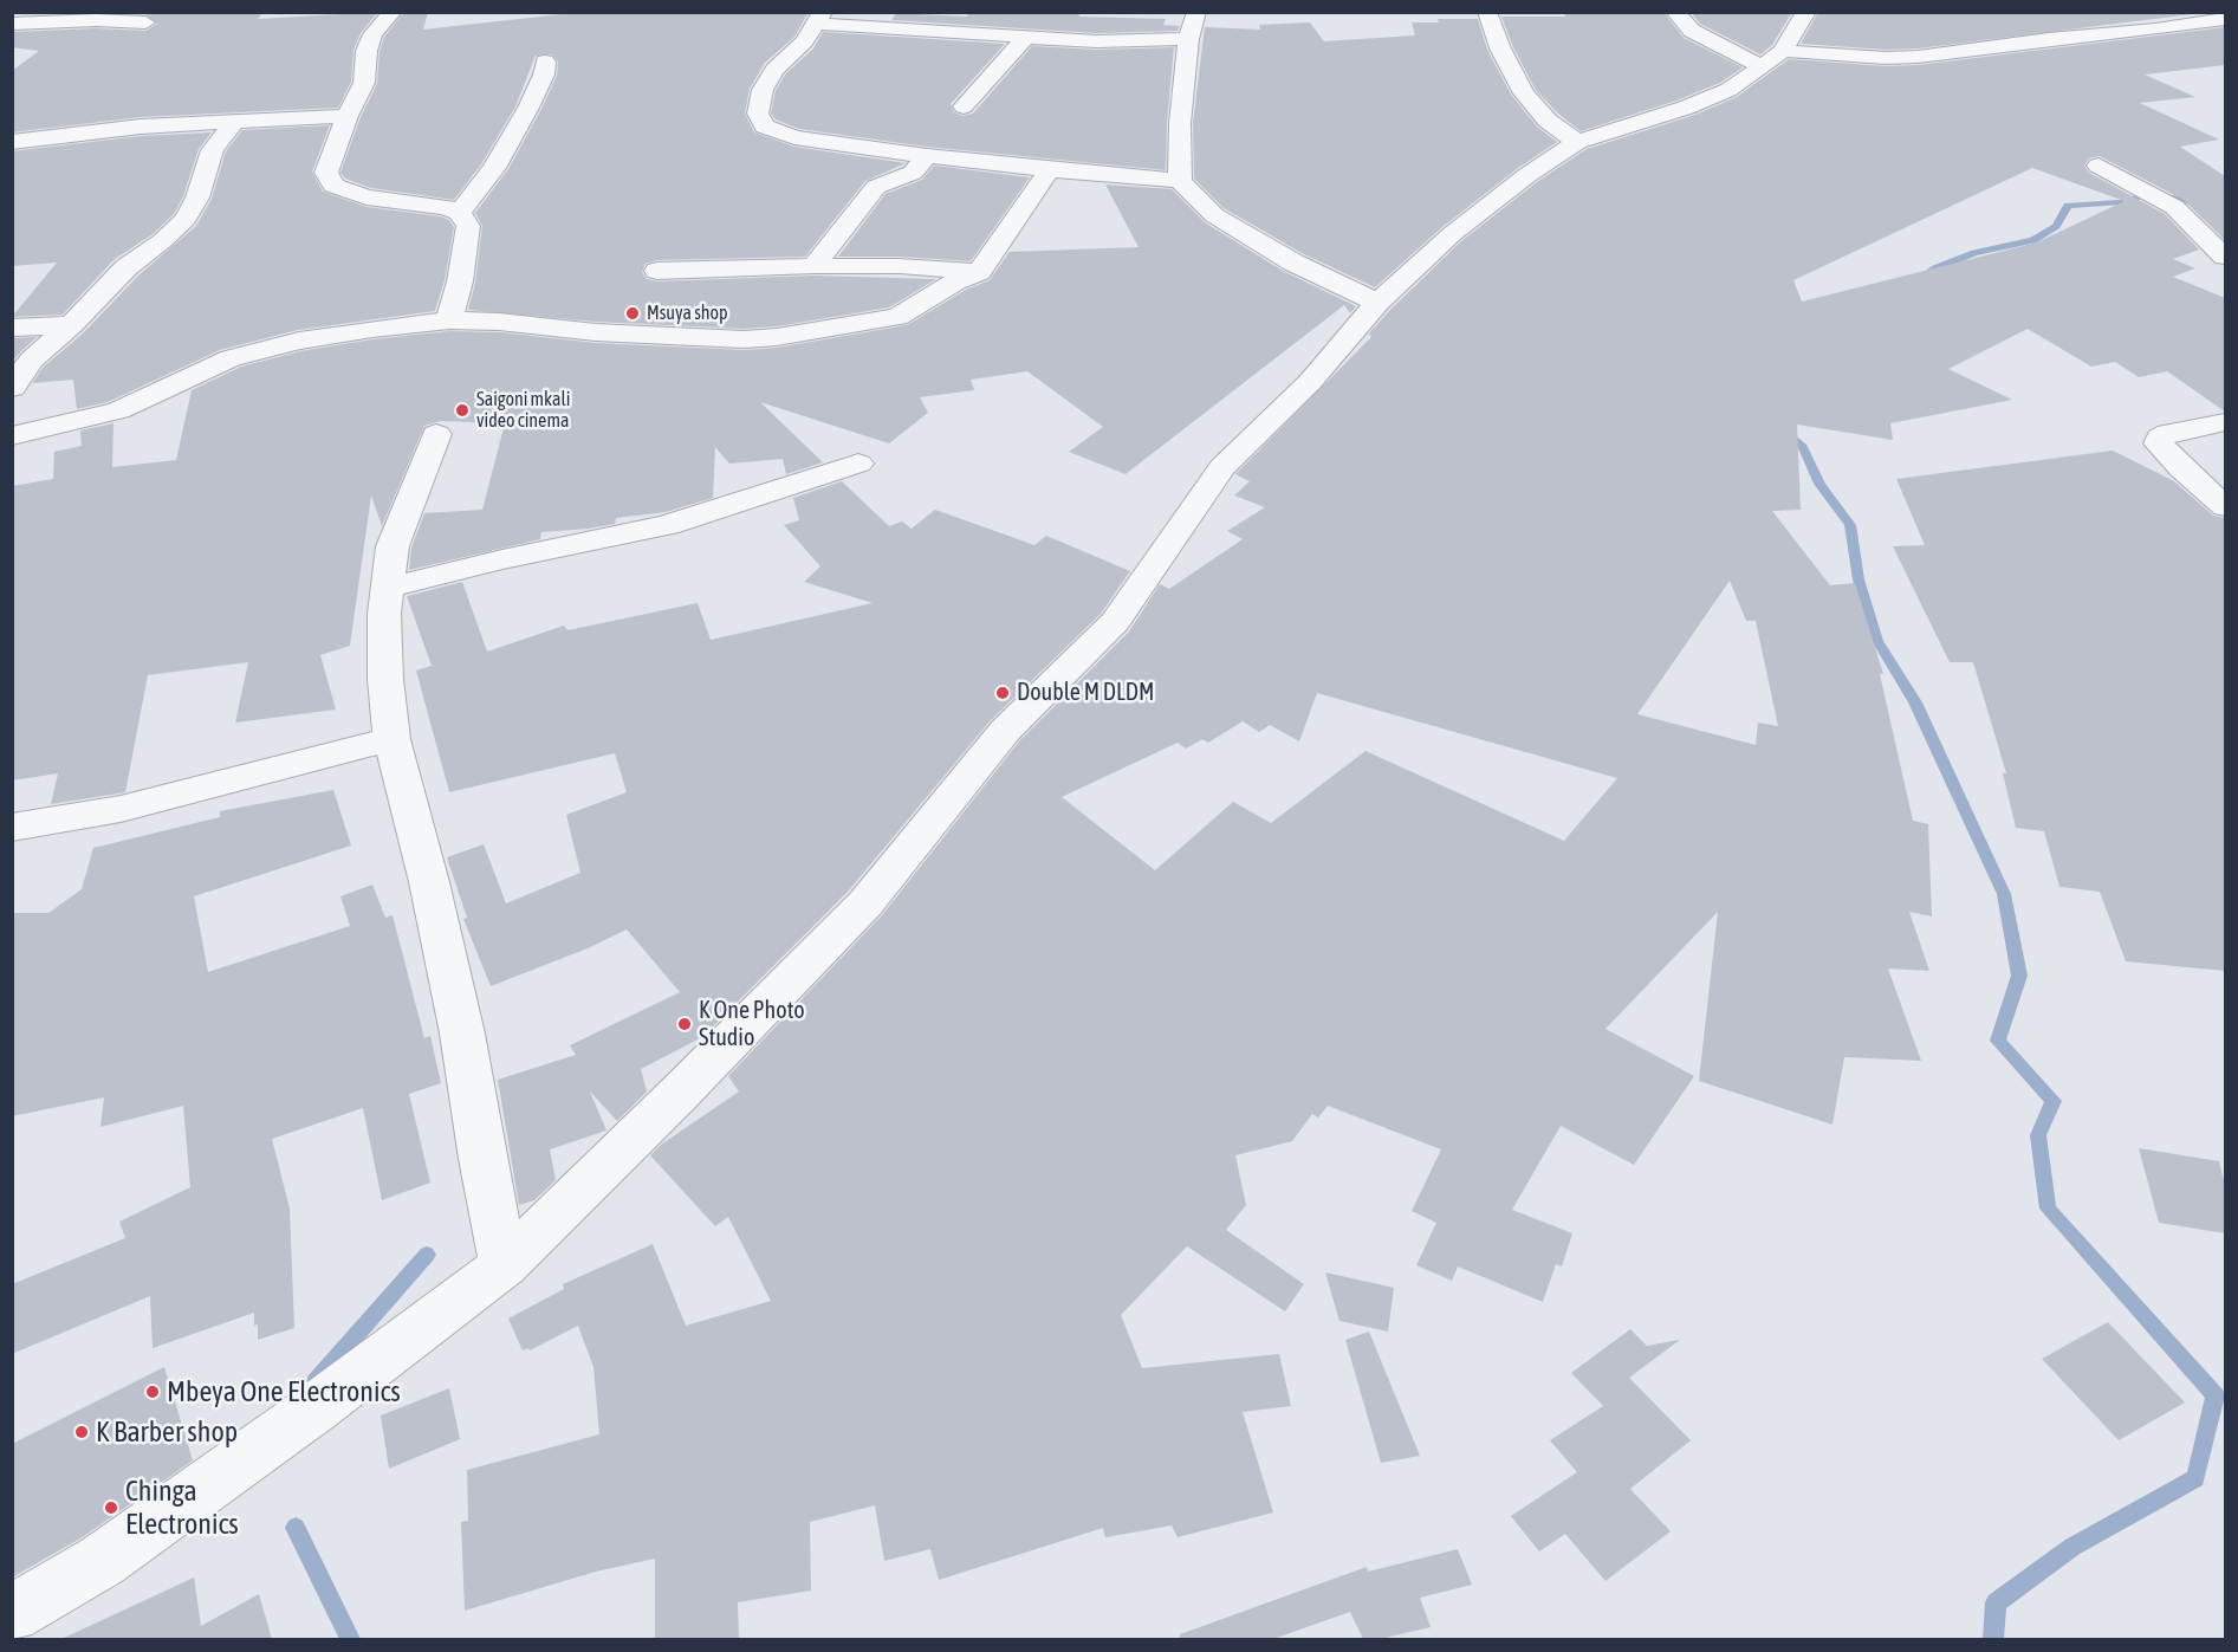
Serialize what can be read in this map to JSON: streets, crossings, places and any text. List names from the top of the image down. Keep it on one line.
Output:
{"places":["Msuya shop","Saigoni mkali video cinema","Double M DLDM","K One Photo Studio","Mbeya One Electronics","K Barber shop","Chinga Electronics"]}
